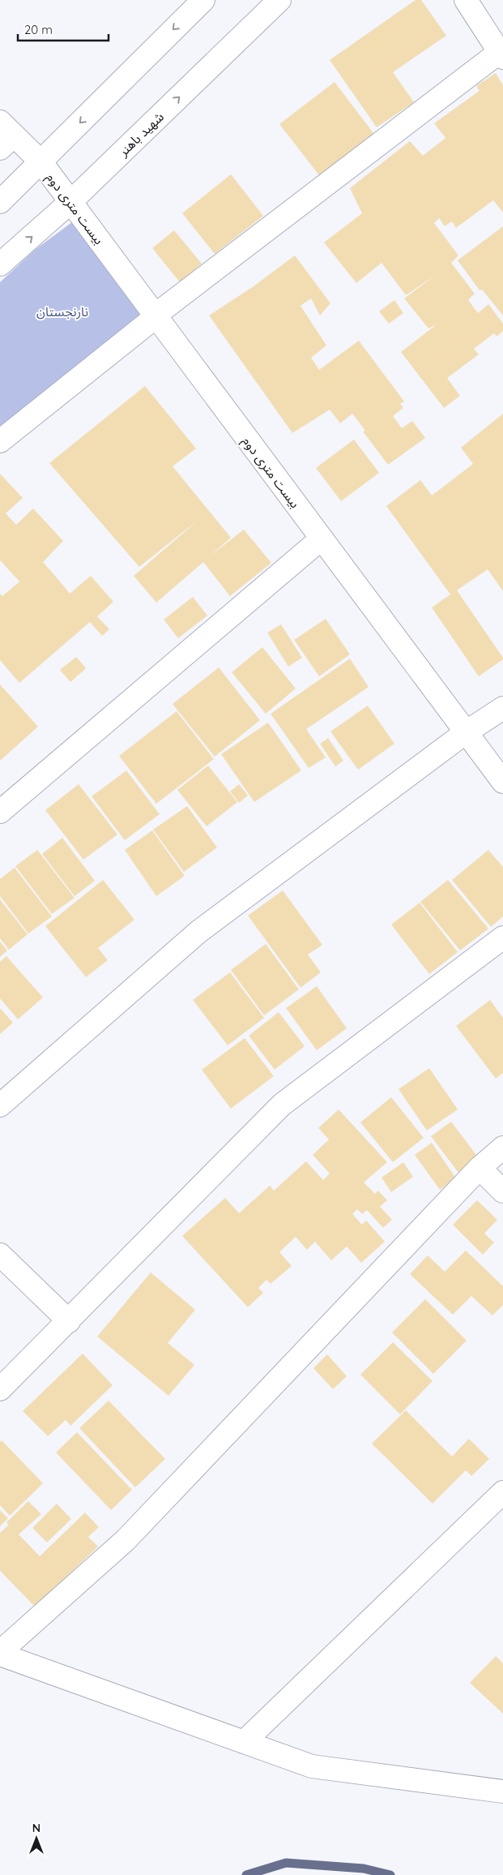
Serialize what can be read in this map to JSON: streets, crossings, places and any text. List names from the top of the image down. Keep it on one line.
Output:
{"streets":{"street":["شهید باهنر","بیست متری دوم"]},"crossings":[["شهید باهنر","بیست متری دوم"]],"parks":["نارنجستان"],"scale_bar":"20 m","north":"top"}
